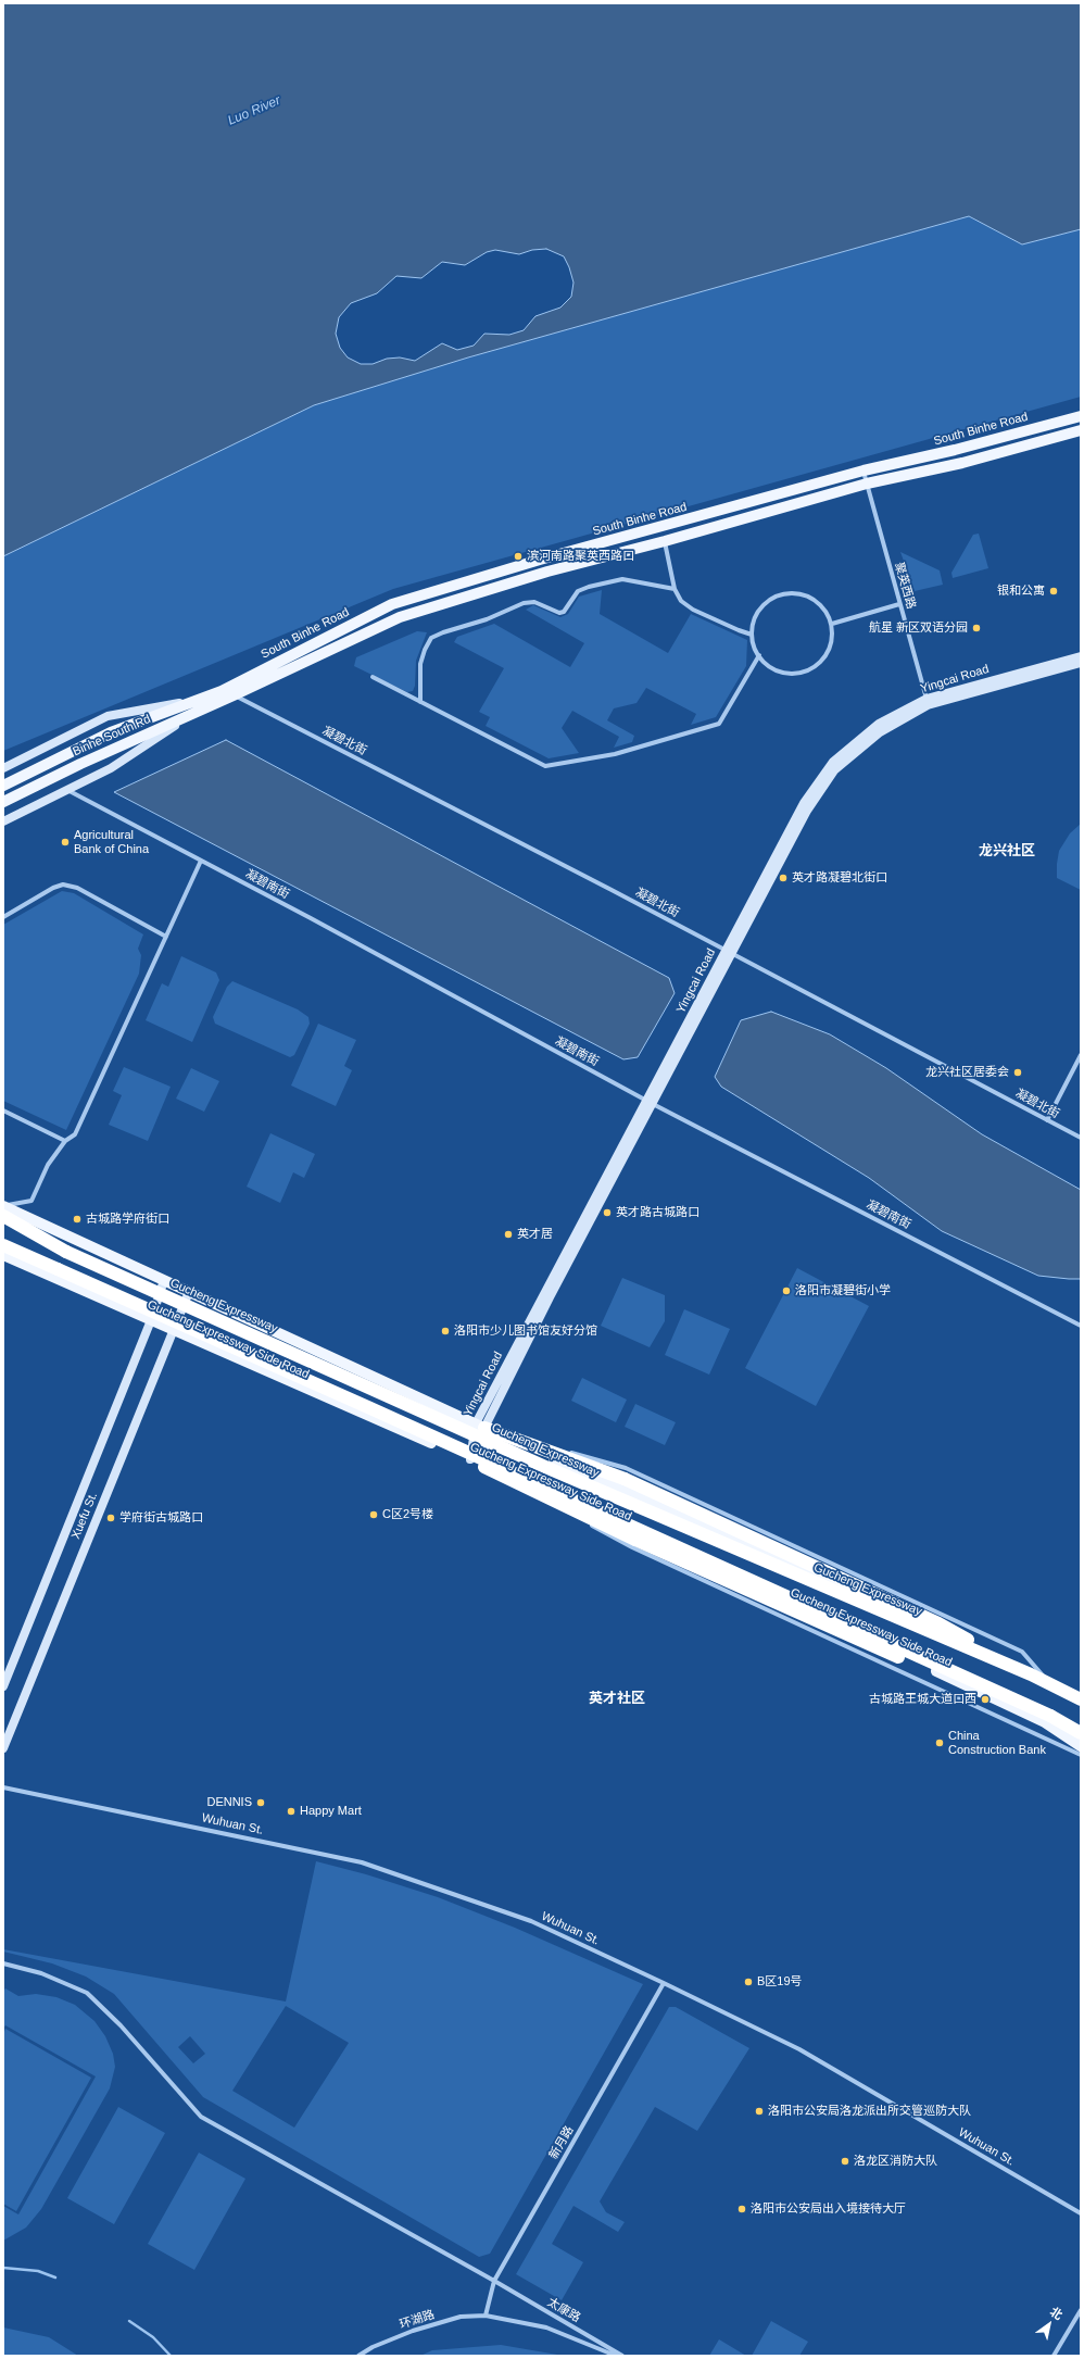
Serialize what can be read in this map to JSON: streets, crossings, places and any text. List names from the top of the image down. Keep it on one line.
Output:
{"streets":{"highway":["Gucheng Expressway"],"main road":["South Binhe Road","Yingcai Road","Binhe South Rd","Gucheng Expressway Side Road","Xuefu St."],"street":["聚英西路","凝碧北街","凝碧南街","Wuhuan St.","新月路","太康路","环湖路"]},"crossings":[["South Binhe Road","聚英西路"],["South Binhe Road","Binhe South Rd"],["South Binhe Road","凝碧北街"],["聚英西路","Yingcai Road"],["Yingcai Road","凝碧北街"],["Yingcai Road","凝碧南街"],["Yingcai Road","Gucheng Expressway Side Road"],["Binhe South Rd","凝碧北街"],["Gucheng Expressway","Gucheng Expressway Side Road"],["Gucheng Expressway Side Road","Xuefu St."],["Wuhuan St.","新月路"],["新月路","太康路"],["新月路","环湖路"]],"districts":["龙兴社区","英才社区"],"water":["Luo River"],"places":["滨河南路聚英西路口","银和公寓","航星 新区双语分园","Agricultural Bank of China","英才路凝碧北街口","龙兴社区居委会","英才路古城路口","古城路学府街口","英才居","洛阳市凝碧街小学","洛阳市少儿图书馆友好分馆","C区2号楼","学府街古城路口","古城路王城大道口西","China Construction Bank","DENNIS","Happy Mart","B区19号","洛阳市公安局洛龙派出所交管巡防大队","洛龙区消防大队","洛阳市公安局出入境接待大厅"],"north":"top right"}
